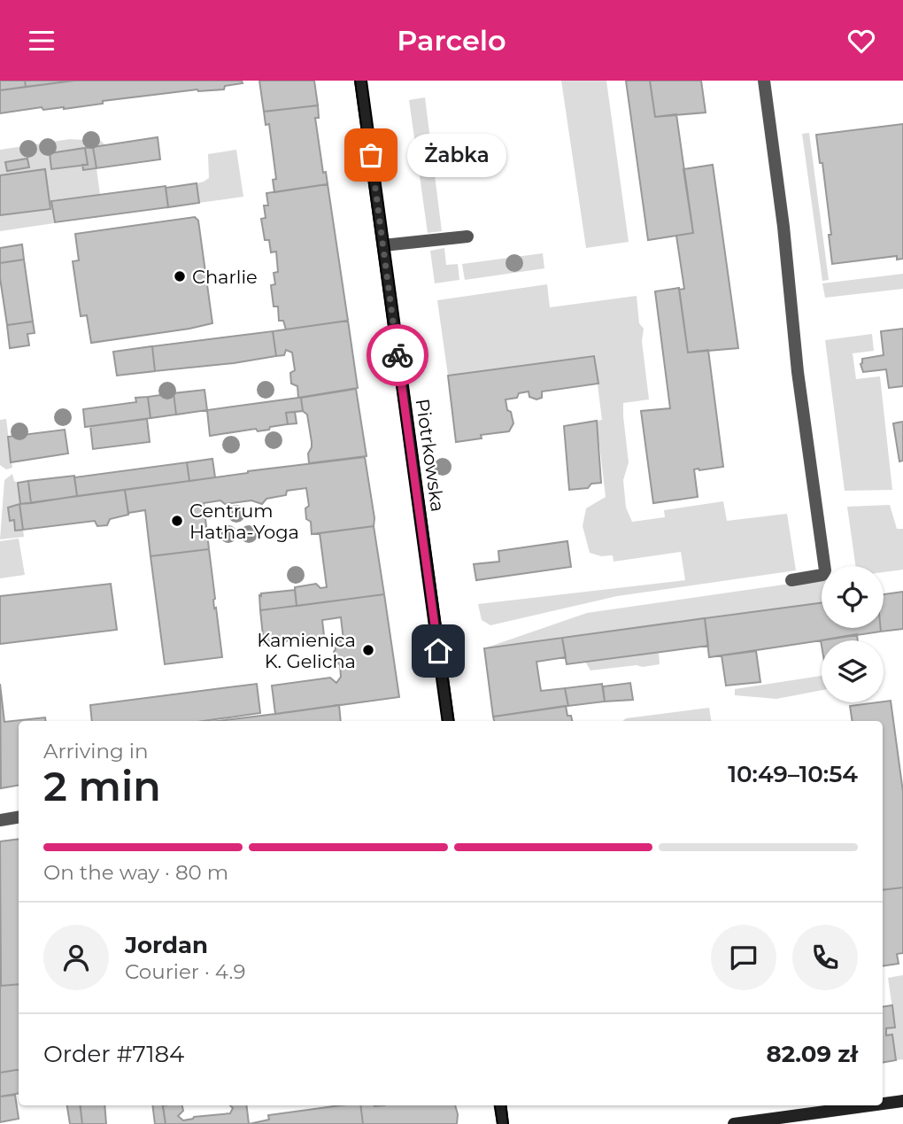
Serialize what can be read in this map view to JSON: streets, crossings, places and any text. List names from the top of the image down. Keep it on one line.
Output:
{"streets":{"street":["Piotrkowska"]},"places":["Żabka","Charlie","Centrum Hatha-Yoga","Kamienica K. Gelicha"],"page":{"header":"Parcelo","bubble":"Żabka","heading":["2 min","Arriving in","10:49–10:54"],"panel":["Jordan","Courier · 4.9","Order #7184","82.09 zł"],"bar":"On the way · 80 m"}}
